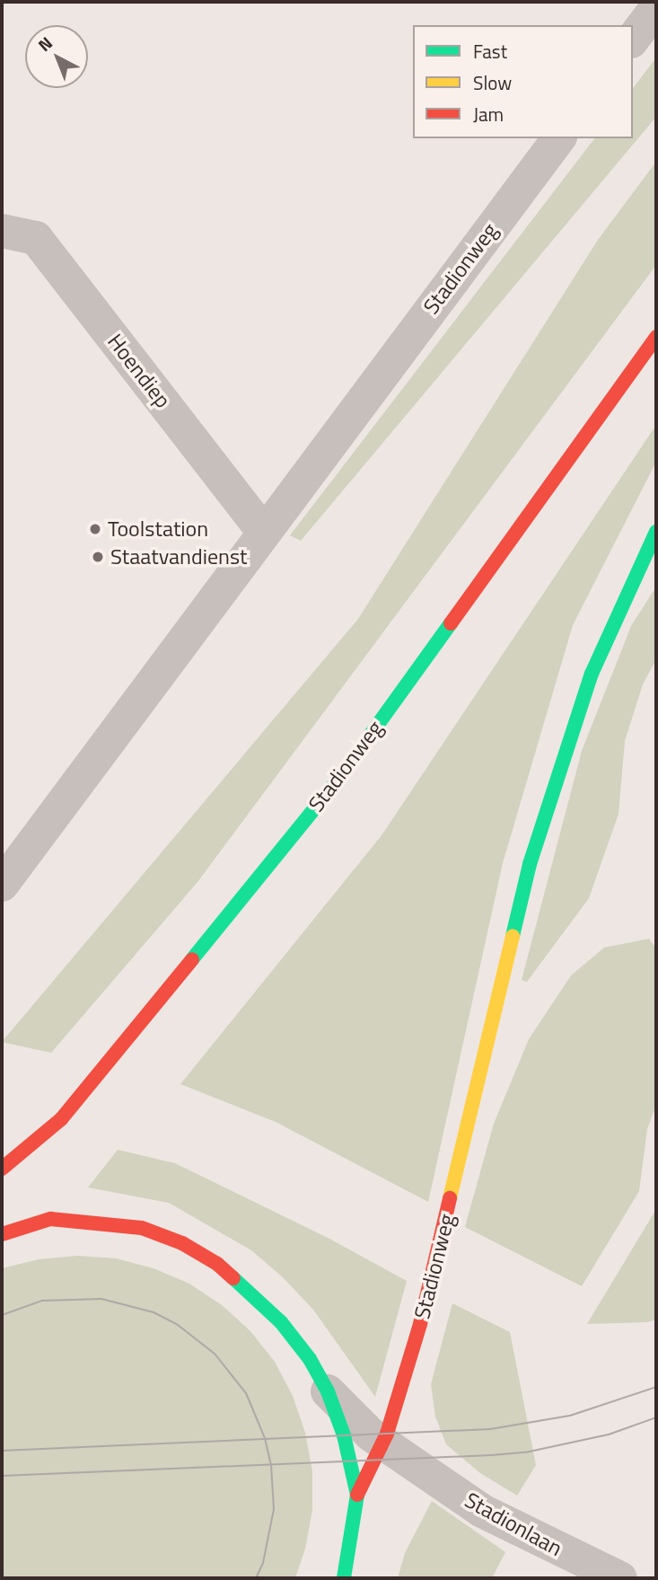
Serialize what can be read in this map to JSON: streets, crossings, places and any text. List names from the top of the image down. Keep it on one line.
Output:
{"streets":{"main road":["Stadionweg"],"street":["Hoendiep","Stadionlaan"]},"crossings":[["Stadionweg","Hoendiep"],["Stadionweg","Stadionlaan"]],"places":["Toolstation","Staatvandienst"],"legend":["Fast","Slow","Jam"],"north":"top left"}
